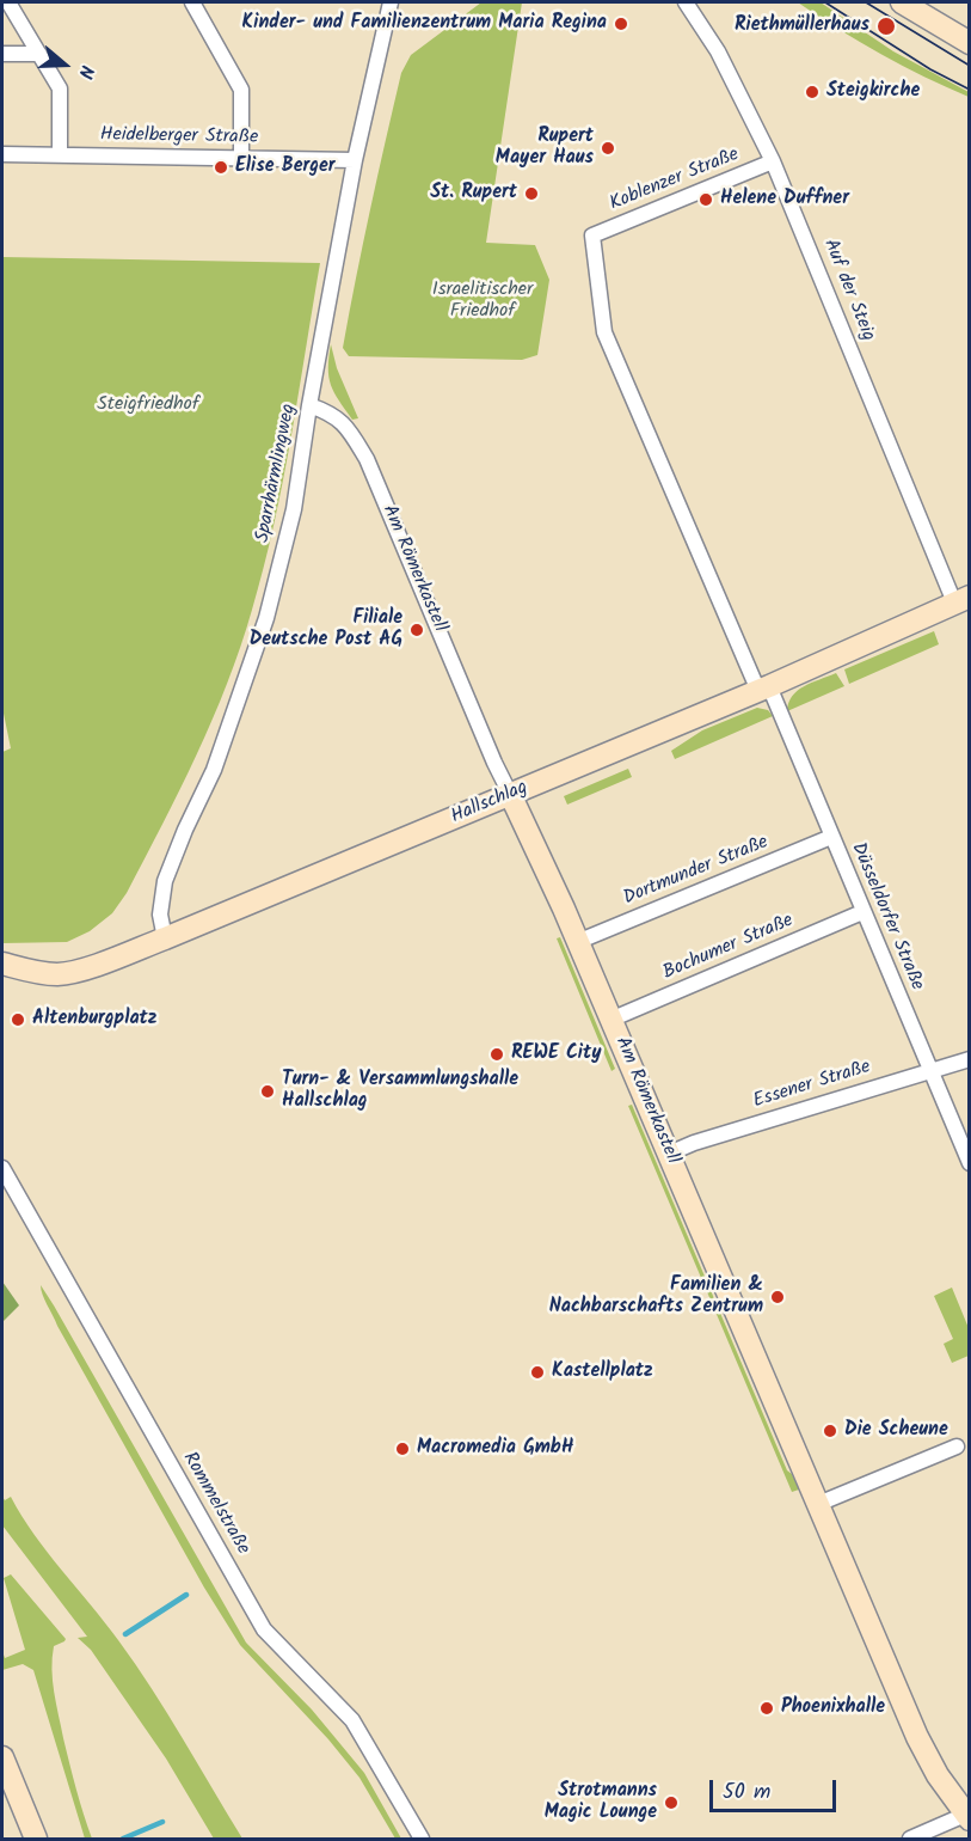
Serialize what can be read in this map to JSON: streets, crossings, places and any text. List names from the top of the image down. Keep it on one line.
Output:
{"streets":{"street":["Heidelberger Straße","Koblenzer Straße","Auf der Steig","Sparrhärmlingweg","Am Römerkastell","Hallschlag","Dortmunder Straße","Düsseldorfer Straße","Bochumer Straße","Essener Straße","Rommelstraße"]},"crossings":[["Heidelberger Straße","Sparrhärmlingweg"],["Koblenzer Straße","Auf der Steig"],["Koblenzer Straße","Düsseldorfer Straße"],["Auf der Steig","Hallschlag"],["Sparrhärmlingweg","Am Römerkastell"],["Sparrhärmlingweg","Hallschlag"],["Am Römerkastell","Hallschlag"],["Am Römerkastell","Dortmunder Straße"],["Am Römerkastell","Bochumer Straße"],["Am Römerkastell","Essener Straße"],["Hallschlag","Düsseldorfer Straße"],["Dortmunder Straße","Düsseldorfer Straße"],["Düsseldorfer Straße","Bochumer Straße"],["Düsseldorfer Straße","Essener Straße"]],"parks":["Israelitischer Friedhof","Steigfriedhof"],"places":["Kinder- und Familienzentrum Maria Regina","Riethmüllerhaus","Steigkirche","Rupert Mayer Haus","Elise Berger","St. Rupert","Helene Duffner","Filiale Deutsche Post AG","Altenburgplatz","REWE City","Turn- & Versammlungshalle Hallschlag","Familien & Nachbarschafts Zentrum","Kastellplatz","Die Scheune","Macromedia GmbH","Phoenixhalle","Strotmanns Magic Lounge"],"scale_bar":"50 m","north":"right"}
